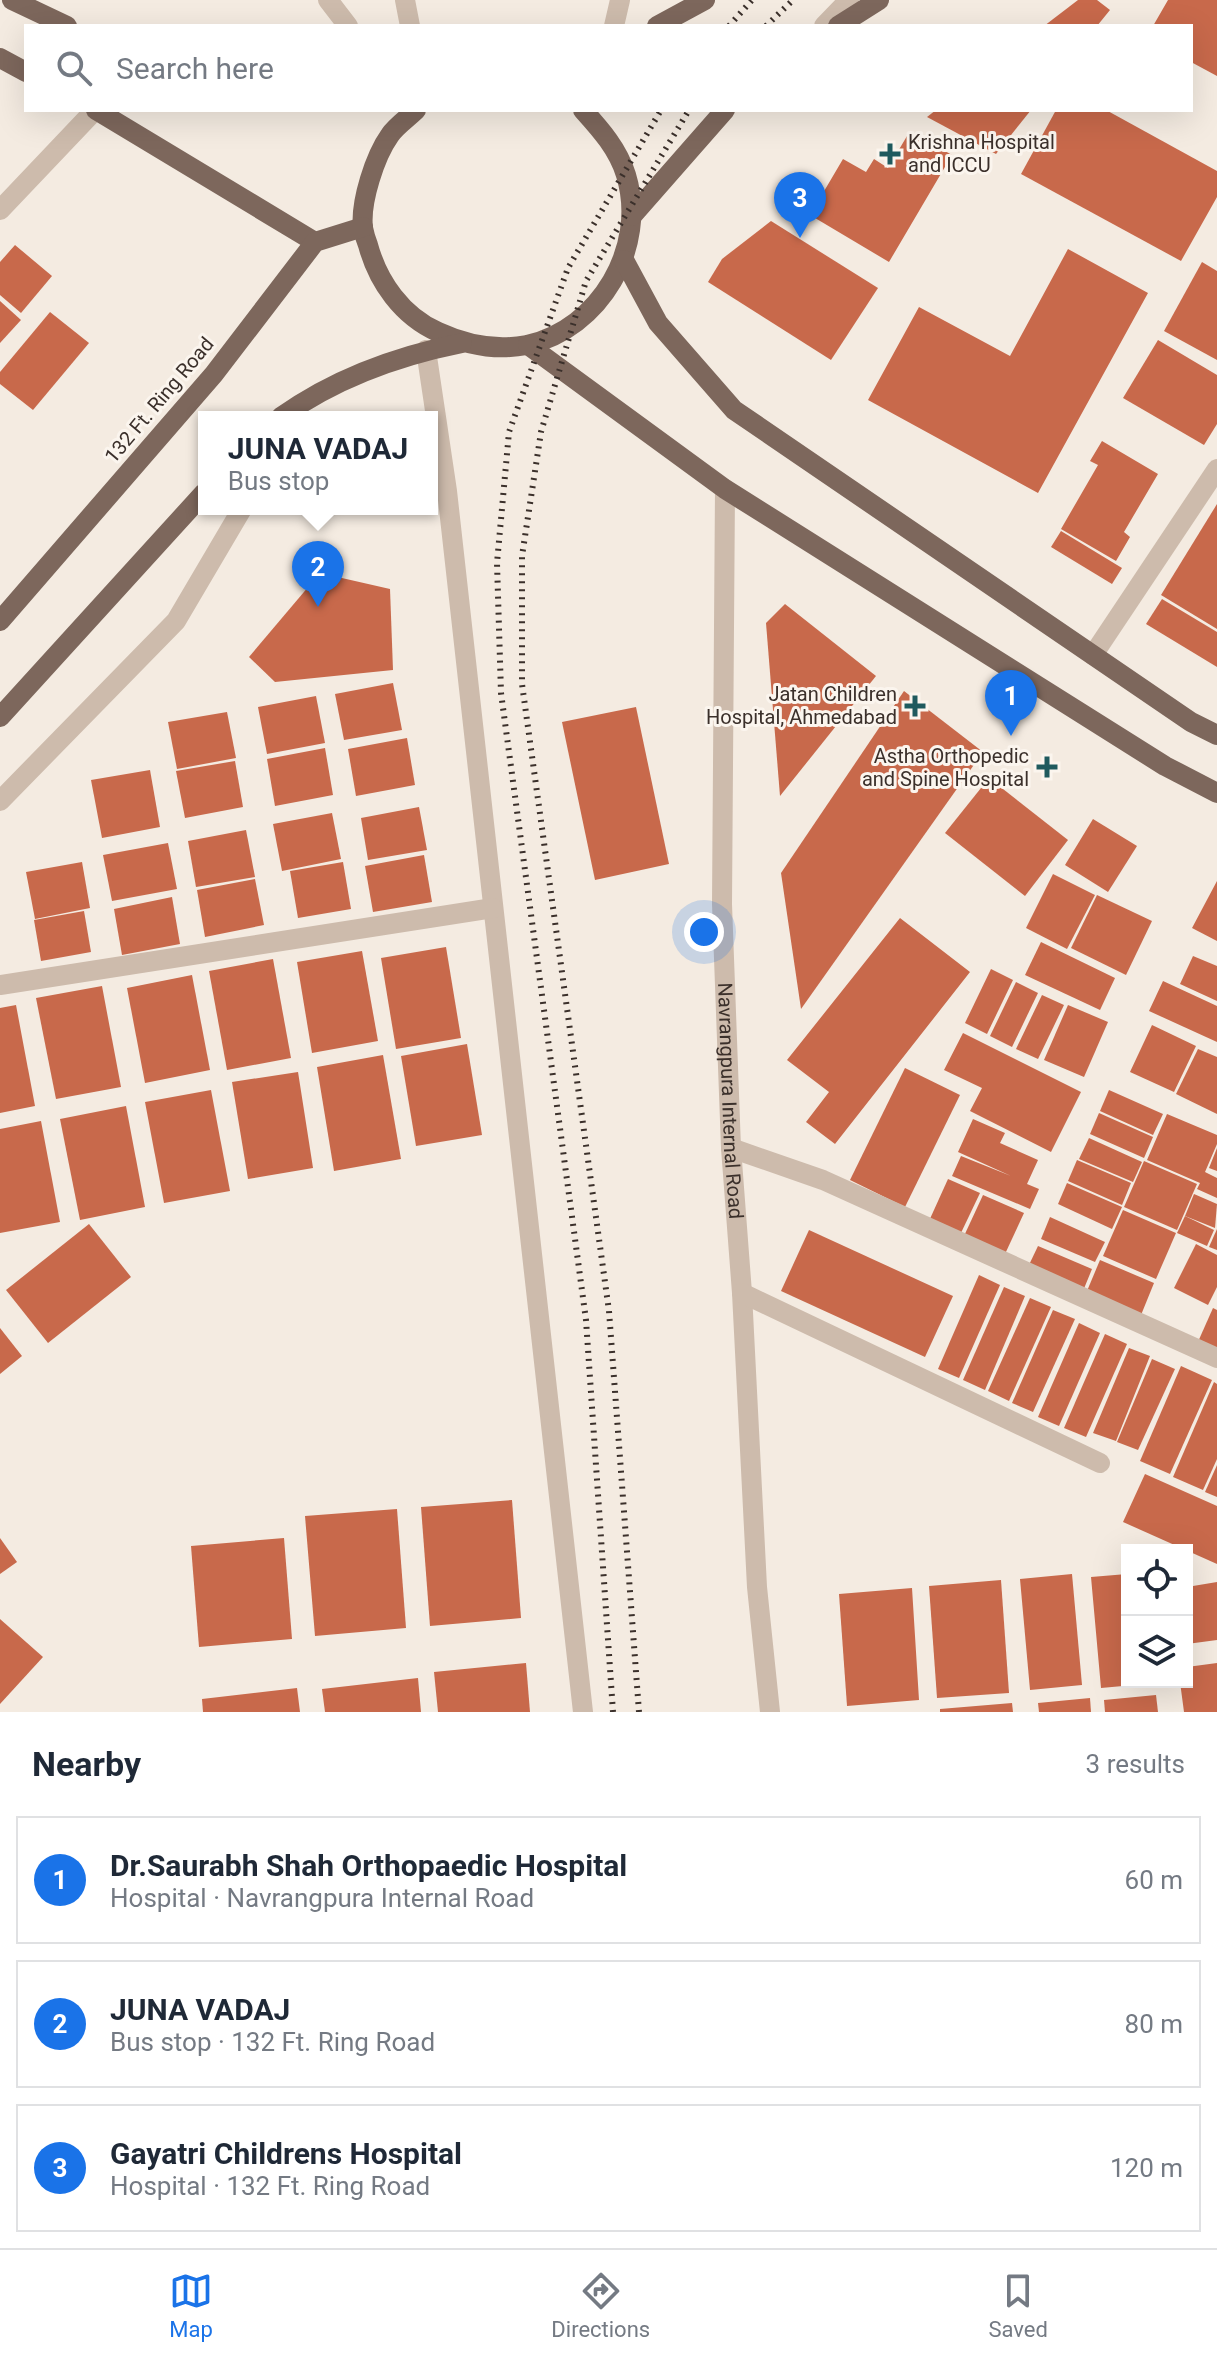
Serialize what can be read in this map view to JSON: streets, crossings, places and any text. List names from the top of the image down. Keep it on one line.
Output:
{"streets":{"main road":["132 Ft. Ring Road"],"street":["Navrangpura Internal Road"]},"places":{"health":["Krishna Hospital and ICCU","Jatan Children Hospital, Ahmedabad","Astha Orthopedic and Spine Hospital"]},"page":{"search":"Search here","pins":["3","2","1"],"popup":["JUNA VADAJ","Bus stop"],"heading":["Nearby","3 results"],"list":[{"mark":"1","name":"Dr.Saurabh Shah Orthopaedic Hospital","note":"Hospital · Navrangpura Internal Road","value":"60 m"},{"mark":"2","name":"JUNA VADAJ","note":"Bus stop · 132 Ft. Ring Road","value":"80 m"},{"mark":"3","name":"Gayatri Childrens Hospital","note":"Hospital · 132 Ft. Ring Road","value":"120 m"}],"nav":["Map","Directions","Saved"]}}
